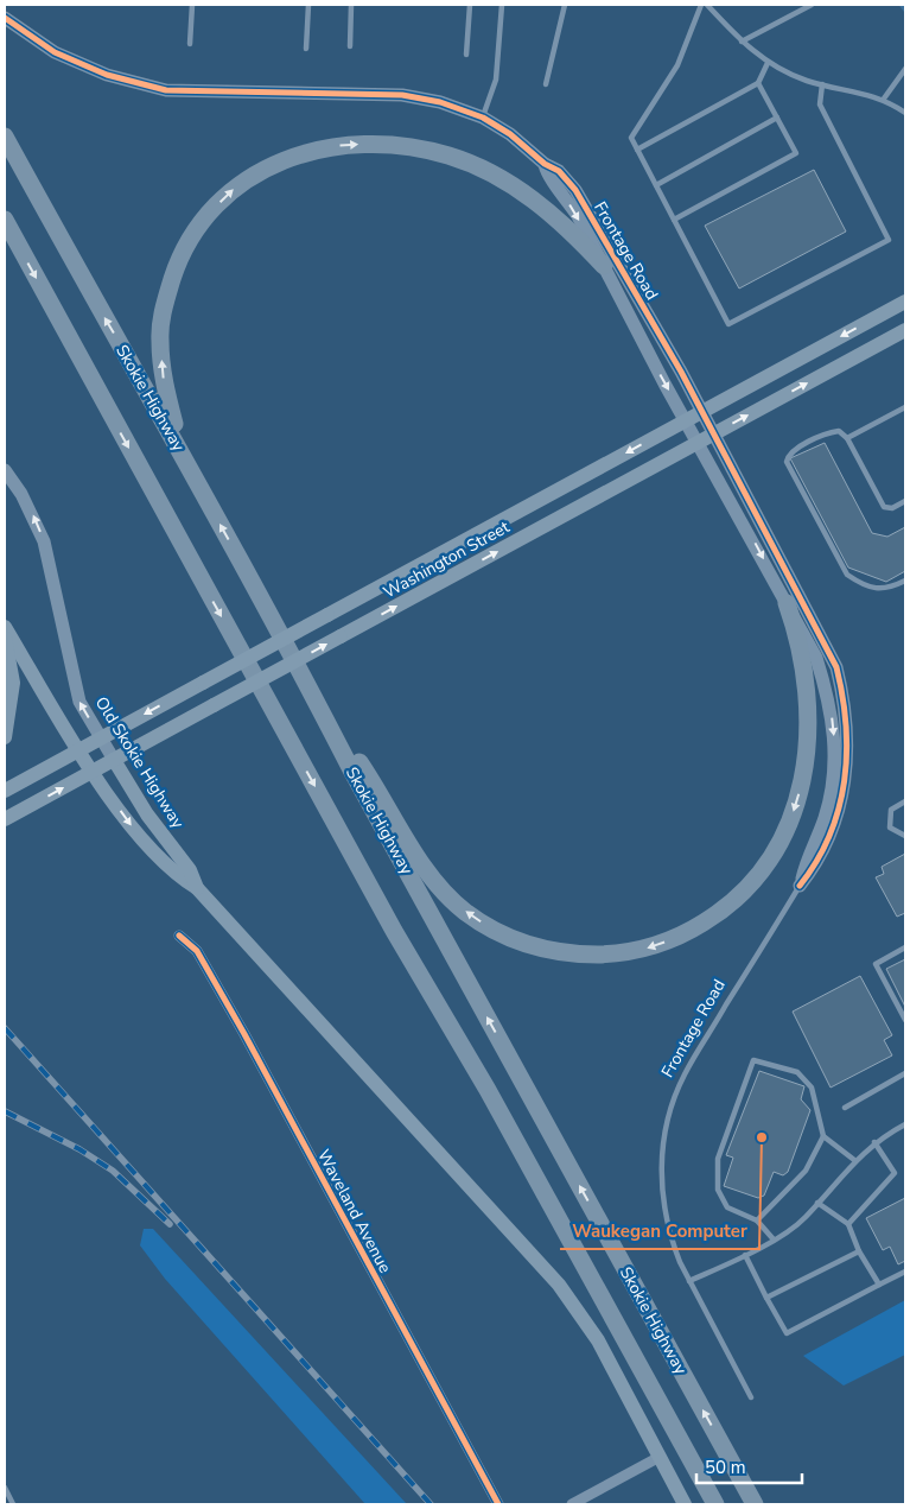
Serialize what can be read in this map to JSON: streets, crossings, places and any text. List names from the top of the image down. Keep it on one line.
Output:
{"streets":{"highway":["Skokie Highway"],"main road":["Washington Street","Old Skokie Highway"],"street":["Frontage Road","Waveland Avenue"]},"crossings":[["Frontage Road","Washington Street"],["Washington Street","Old Skokie Highway"]],"one_way":["Old Skokie Highway"],"places":["Waukegan Computer"],"scale_bar":"50 m"}
